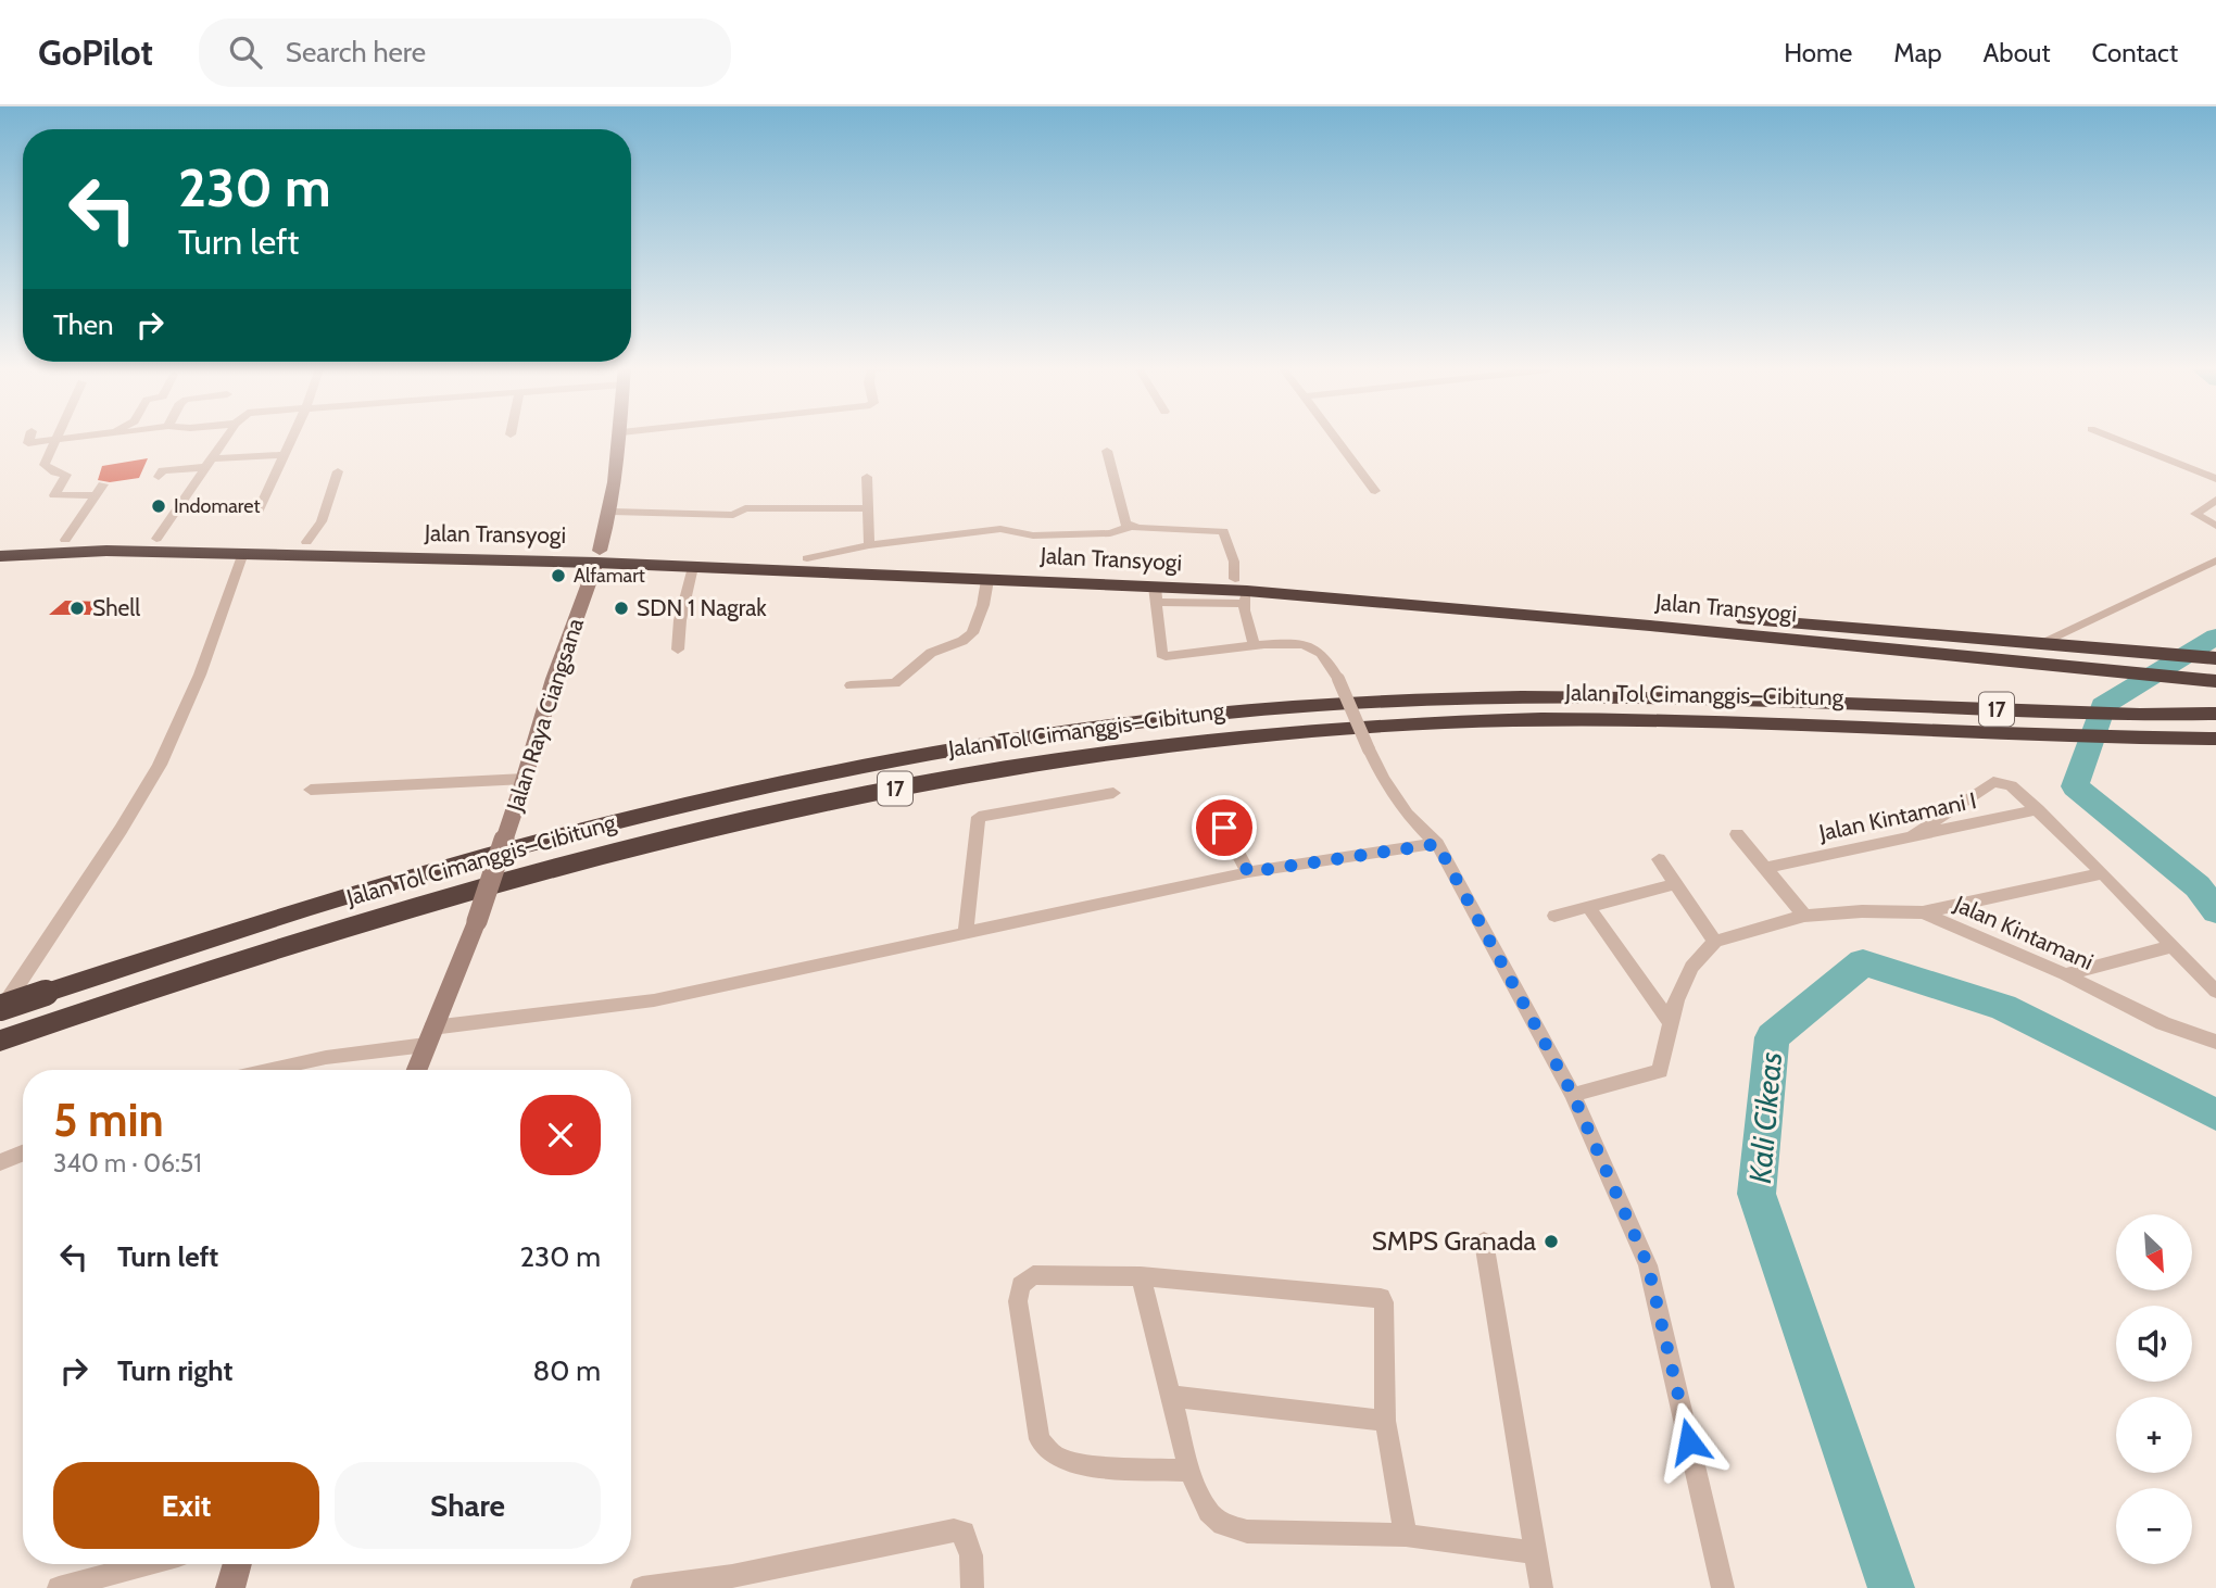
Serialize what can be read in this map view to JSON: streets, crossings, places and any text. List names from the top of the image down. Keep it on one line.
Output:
{"streets":{"highway":["Jalan Transyogi","Jalan Tol Cimanggis–Cibitung","17"],"main road":["Jalan Raya Ciangsana"],"street":["Jalan Kintamani I","Jalan Kintamani"]},"crossings":[["Jalan Transyogi","Jalan Raya Ciangsana"]],"water":["Kali Cikeas"],"places":["Indomaret","Alfamart","Shell","SDN 1 Nagrak","SMPS Granada"],"north":"bottom right","page":{"header":"GoPilot","search":"Search here","nav":["Home","Map","About","Contact"],"turn":["230 m","Turn left"],"then":"Then","heading":["5 min","340 m · 06:51"],"list":[{"name":"Turn left","value":"230 m"},{"name":"Turn right","value":"80 m"}],"map_buttons":["+","−"],"buttons":["Exit","Share"]}}
